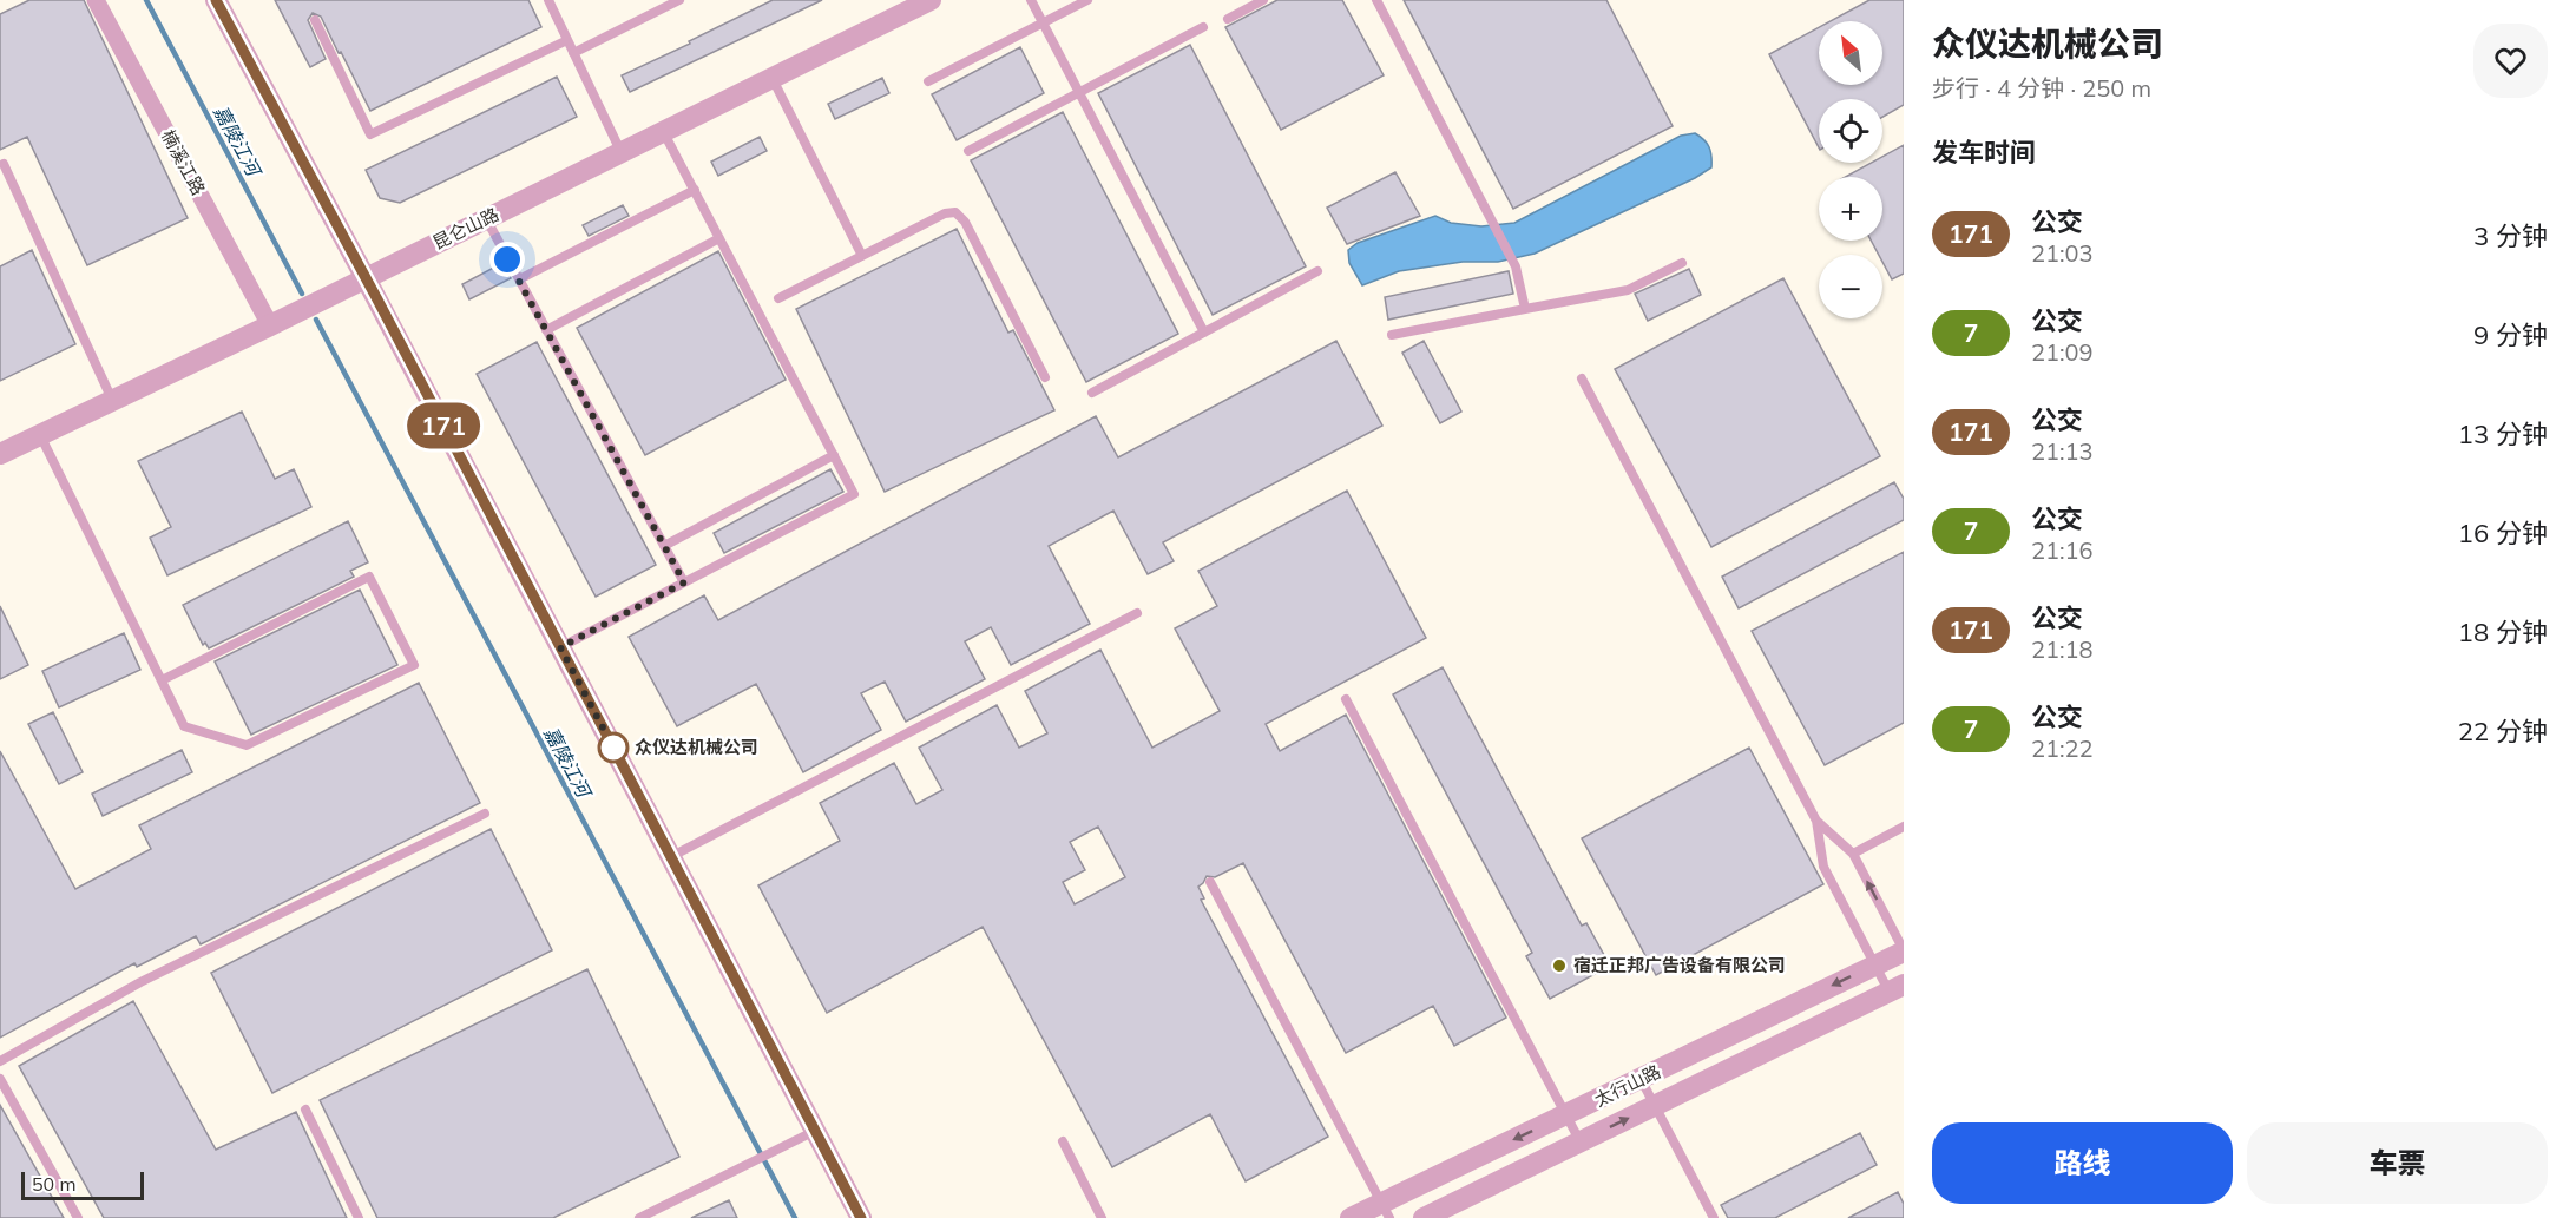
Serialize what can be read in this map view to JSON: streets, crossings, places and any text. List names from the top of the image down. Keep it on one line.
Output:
{"streets":{"street":["楠溪江路","昆仑山路","太行山路"]},"crossings":[["楠溪江路","昆仑山路"]],"water":["嘉陵江河"],"places":["众仪达机械公司","宿迁正邦广告设备有限公司"],"lines":["bus line 171"],"scale_bar":"50 m","north":"top left","page":{"on_map":"171","heading":[["众仪达机械公司","步行 · 4 分钟 · 250 m"],"发车时间"],"map_buttons":["+","−"],"list":[{"mark":"171","name":"公交","note":"21:03","value":"3 分钟"},{"mark":"7","name":"公交","note":"21:09","value":"9 分钟"},{"mark":"171","name":"公交","note":"21:13","value":"13 分钟"},{"mark":"7","name":"公交","note":"21:16","value":"16 分钟"},{"mark":"171","name":"公交","note":"21:18","value":"18 分钟"},{"mark":"7","name":"公交","note":"21:22","value":"22 分钟"}],"buttons":["路线","车票"],"scale":"50 m"}}
